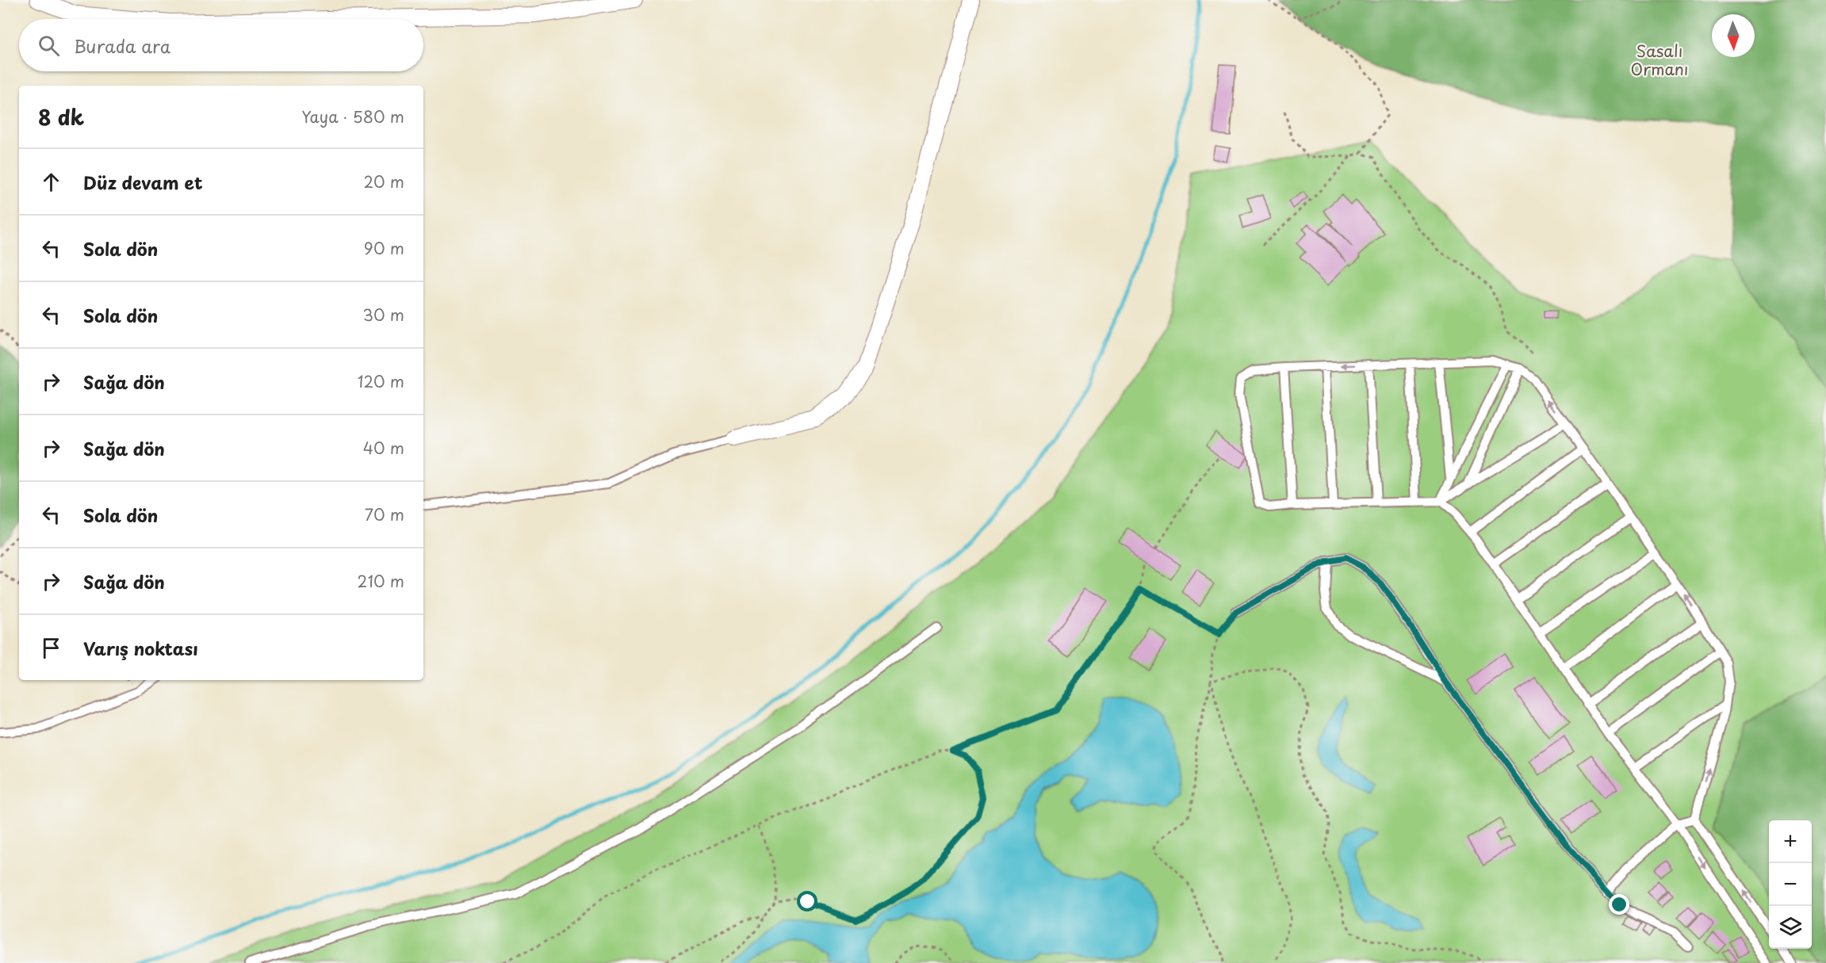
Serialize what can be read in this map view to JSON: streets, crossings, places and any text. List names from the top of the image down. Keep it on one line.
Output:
{"parks":["Sasalı Ormanı"],"north":"bottom","page":{"search":"Burada ara","heading":["8 dk","Yaya · 580 m"],"list":[["Düz devam et","20 m"],["Sola dön","90 m"],["Sola dön","30 m"],["Sağa dön","120 m"],["Sağa dön","40 m"],["Sola dön","70 m"],["Sağa dön","210 m"],"Varış noktası"],"map_buttons":["+","−"]}}
